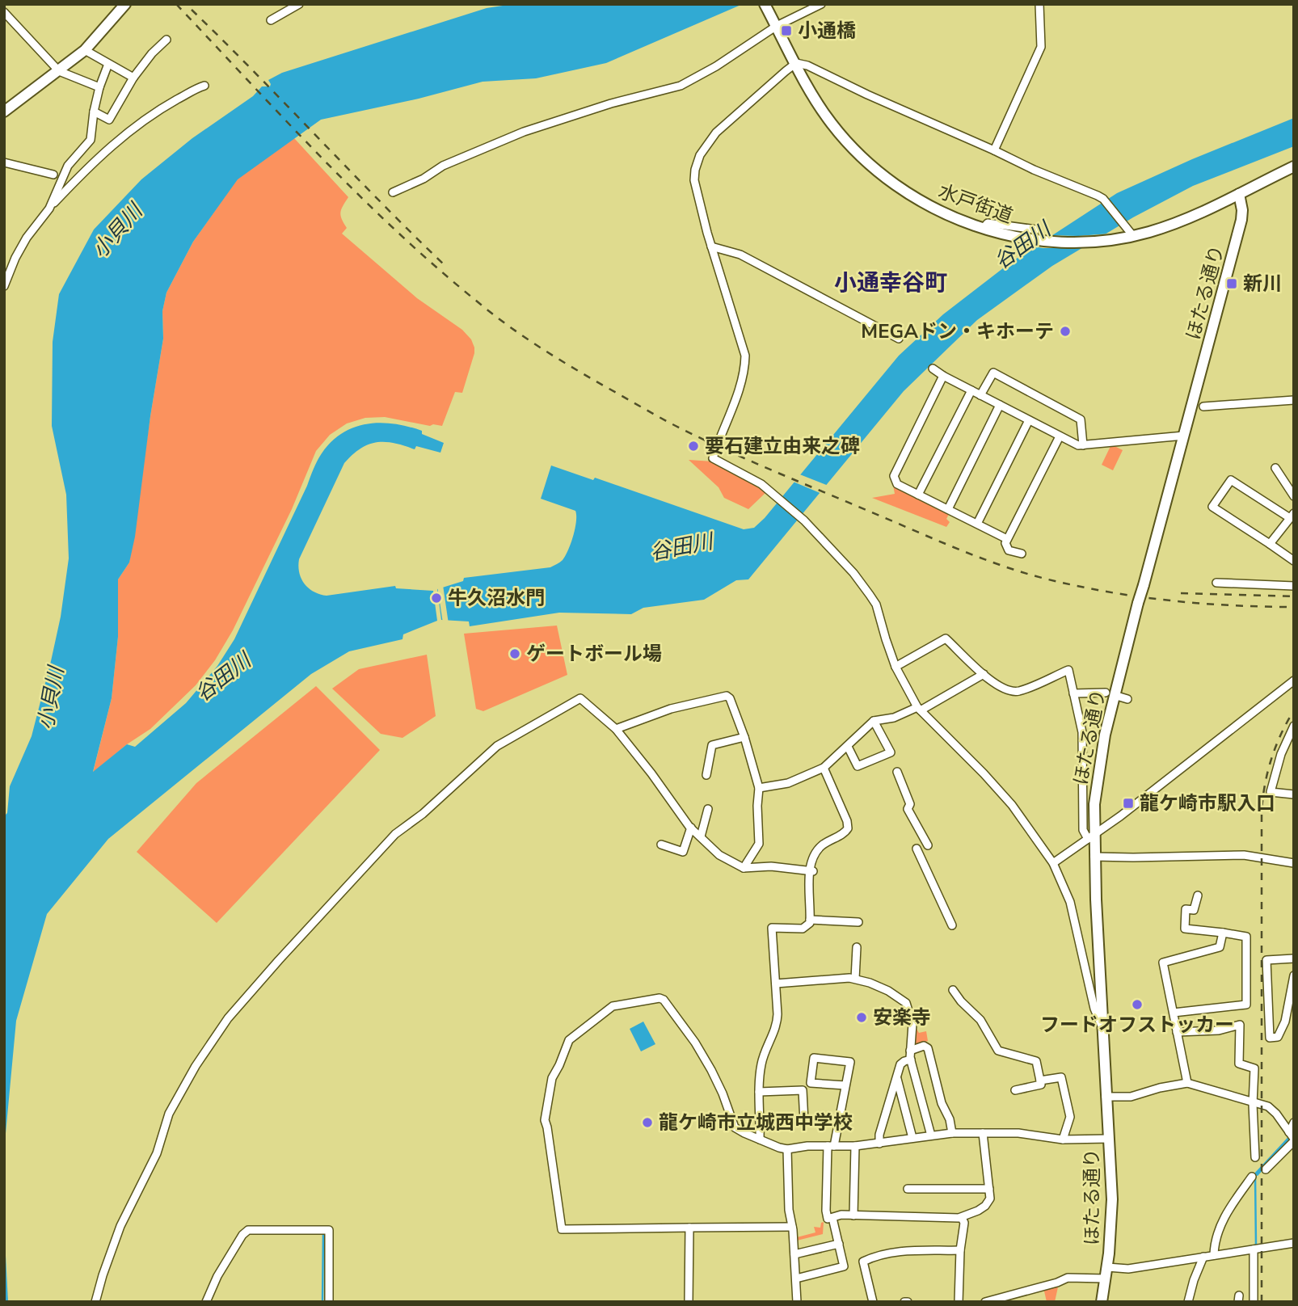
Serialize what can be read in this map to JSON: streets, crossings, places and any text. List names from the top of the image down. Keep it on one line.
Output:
{"streets":{"main road":["水戸街道","ほたる通り"]},"crossings":[["水戸街道","ほたる通り"]],"districts":["小通幸谷町"],"water":["小貝川","谷田川"],"places":{"transit":["小通橋","新川","龍ケ崎市駅入口"],"other":["MEGAドン・キホーテ","要石建立由来之碑","牛久沼水門","ゲートボール場","フードオフストッカー","安楽寺","龍ケ崎市立城西中学校"]}}
